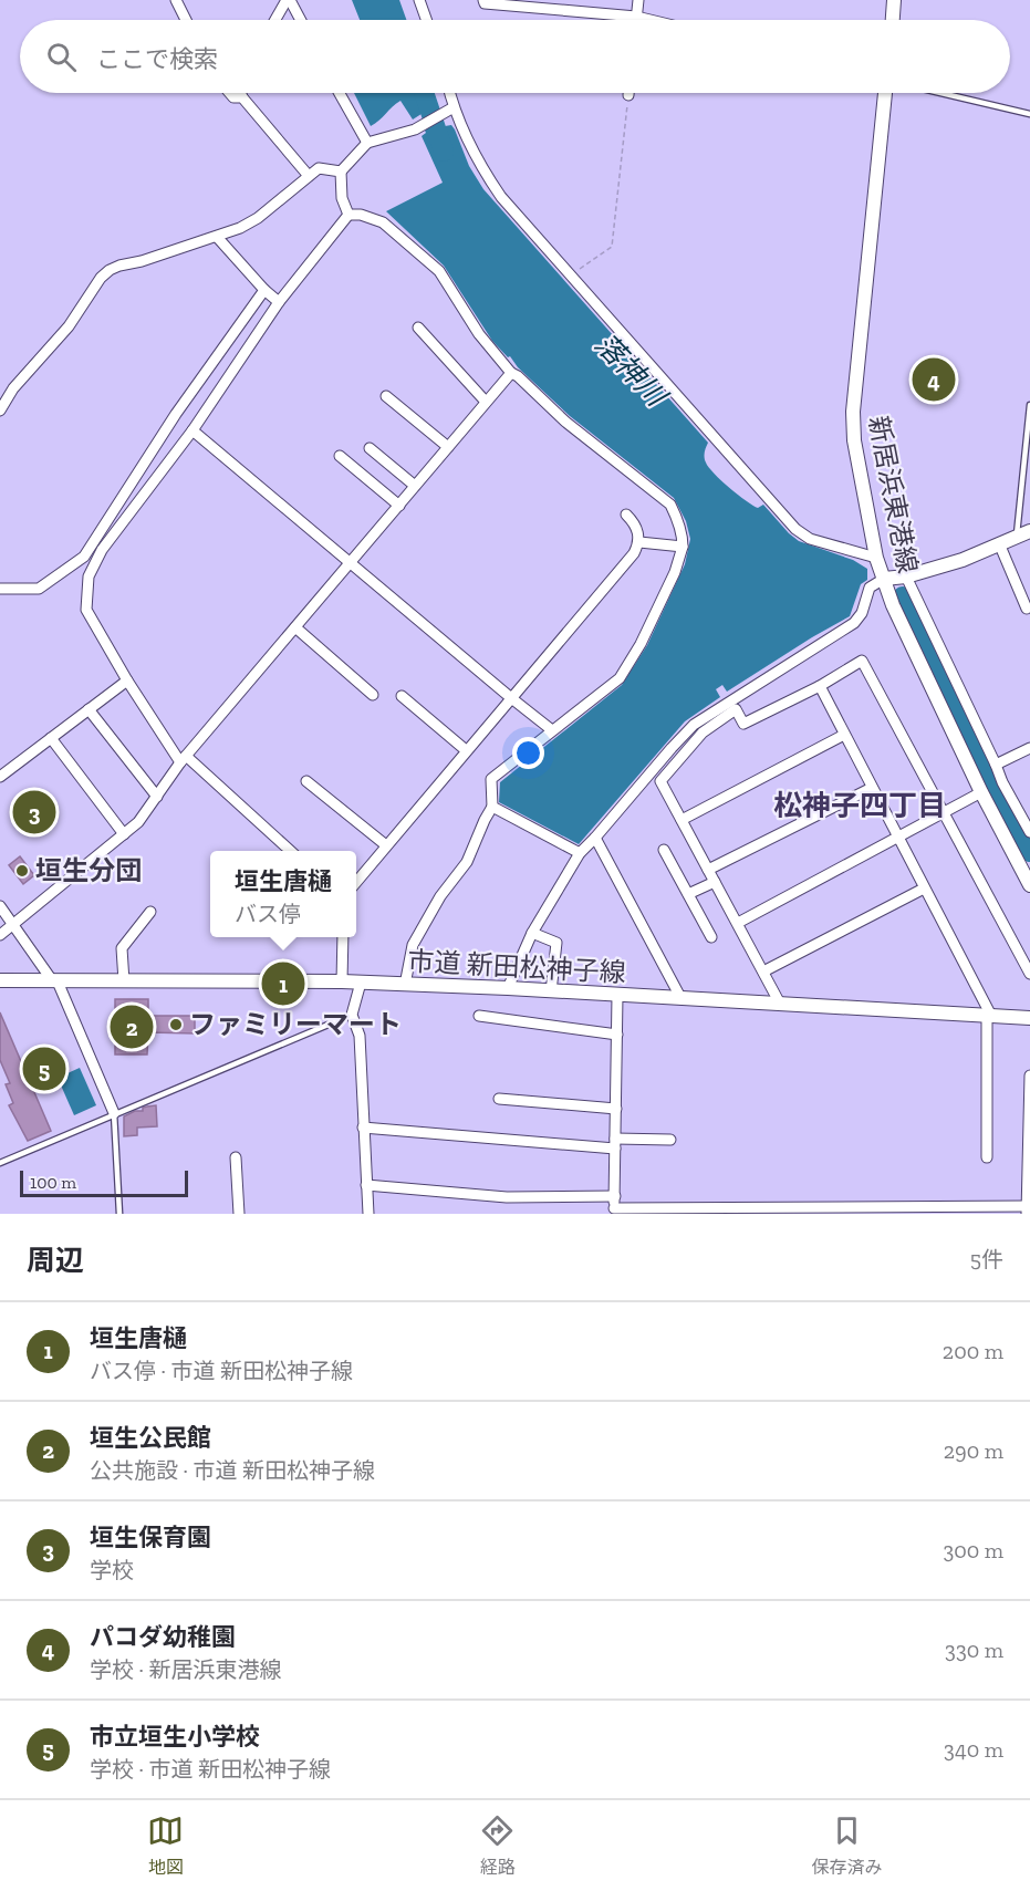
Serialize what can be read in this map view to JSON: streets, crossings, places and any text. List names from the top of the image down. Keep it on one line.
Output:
{"streets":{"street":["新居浜東港線","市道 新田松神子線"]},"districts":["松神子四丁目"],"water":["落神川"],"places":["垣生分団","ファミリーマート"],"scale_bar":"100 m","page":{"search":"ここで検索","pins":["4","3","1","2","5"],"popup":["垣生唐樋","バス停"],"scale":"100 m","heading":["周辺","5件"],"list":[{"mark":"1","name":"垣生唐樋","note":"バス停 · 市道 新田松神子線","value":"200 m"},{"mark":"2","name":"垣生公民館","note":"公共施設 · 市道 新田松神子線","value":"290 m"},{"mark":"3","name":"垣生保育園","note":"学校","value":"300 m"},{"mark":"4","name":"パコダ幼稚園","note":"学校 · 新居浜東港線","value":"330 m"},{"mark":"5","name":"市立垣生小学校","note":"学校 · 市道 新田松神子線","value":"340 m"}],"nav":["地図","経路","保存済み"]}}
